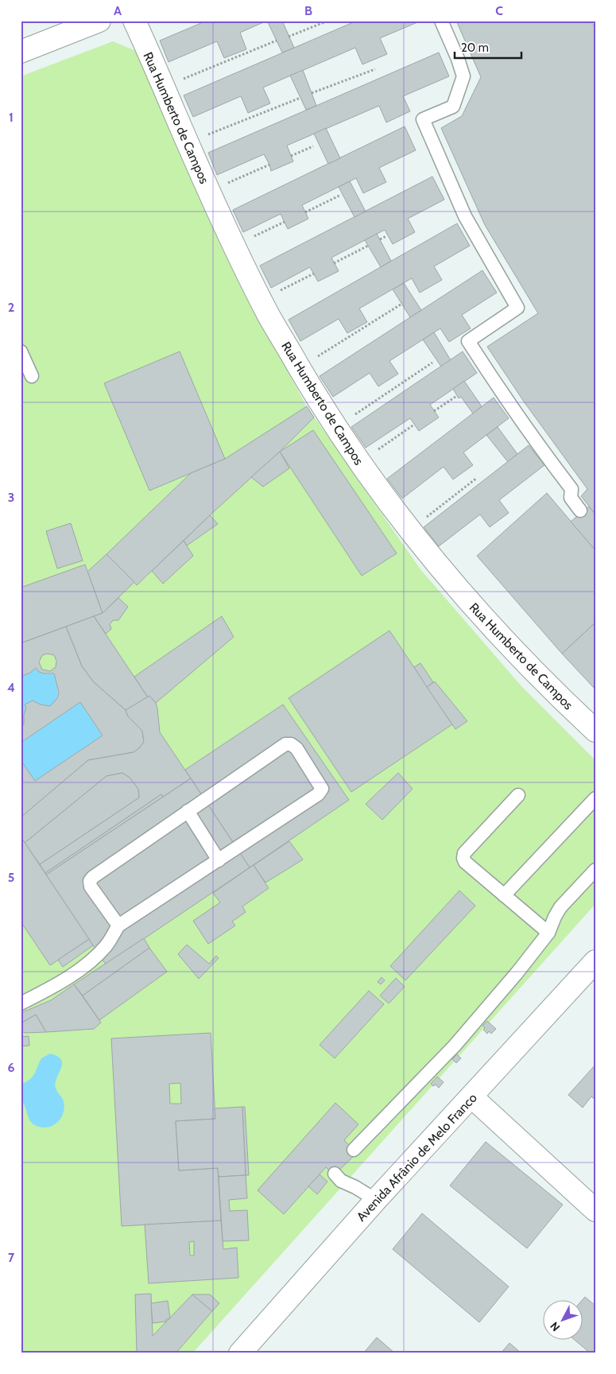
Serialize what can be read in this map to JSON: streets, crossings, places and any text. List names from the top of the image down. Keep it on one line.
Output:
{"streets":{"street":["Rua Humberto de Campos","Avenida Afrânio de Melo Franco"]},"scale_bar":"20 m","north":"bottom left","grid":{"columns":["A","B","C"],"rows":["1","2","3","4","5","6","7"]}}
